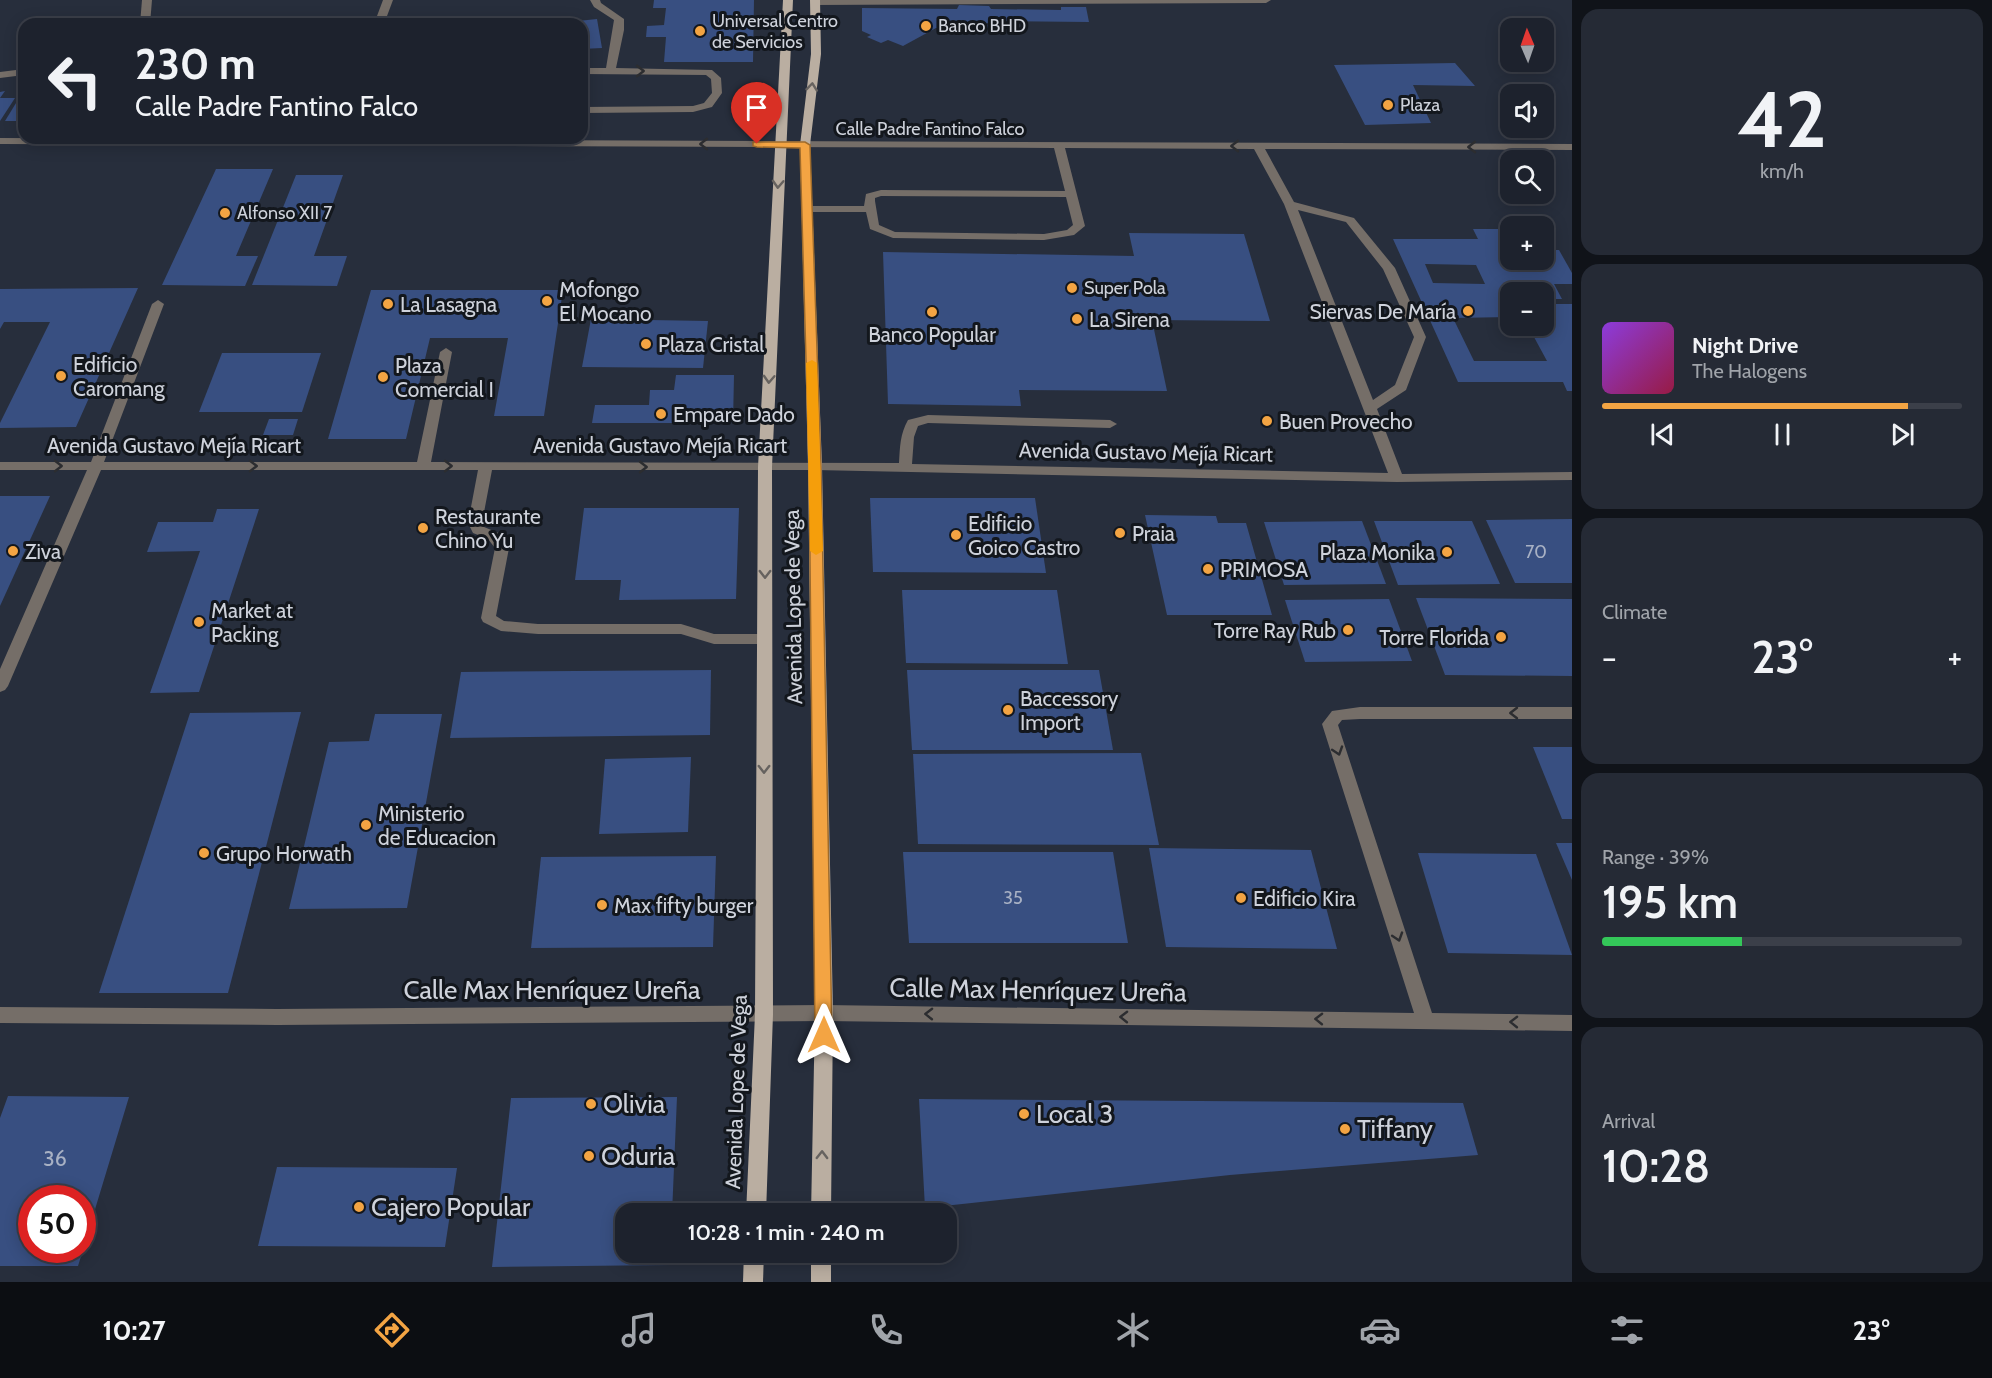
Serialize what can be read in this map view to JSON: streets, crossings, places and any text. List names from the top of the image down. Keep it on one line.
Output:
{"streets":{"main road":["Avenida Lope de Vega"],"street":["Calle Padre Fantino Falco","Avenida Gustavo Mejía Ricart","Calle Max Henríquez Ureña"]},"crossings":[["Calle Padre Fantino Falco","Avenida Lope de Vega"],["Avenida Gustavo Mejía Ricart","Avenida Lope de Vega"],["Avenida Lope de Vega","Calle Max Henríquez Ureña"]],"one_way":["Calle Padre Fantino Falco","Avenida Gustavo Mejía Ricart","Calle Max Henríquez Ureña"],"places":["Banco BHD","Universal Centro de Servicios","Plaza","Alfonso XII 7","Super Pola","Mofongo El Mocano","La Lasagna","Siervas De María","Banco Popular","La Sirena","Plaza Cristal","Edificio Caromang","Plaza Comercial I","Empare Dado","Buen Provecho","Restaurante Chino Yu","Praia","Edificio Goico Castro","Ziva","Plaza Monika","PRIMOSA","Market at Packing","Torre Ray Rub","Torre Florida","Baccessory Import","Ministerio de Educacion","Grupo Horwath","Edificio Kira","Max fifty burger","Olivia","Local 3","Tiffany","Oduria","Cajero Popular"],"house_numbers":["70","35","36"],"north":"top","page":{"tile":[["42","km/h"],"Climate",["Range · 39%","195 km"],["Arrival","10:28"]],"map_buttons":["+","−"],"turn":["230 m","Calle Padre Fantino Falco"],"song":["Night Drive","The Halogens"],"heat":["−","23°","+"],"limit":"50","trip":"10:28 · 1 min · 240 m","tabs":["10:27","23°"]}}
